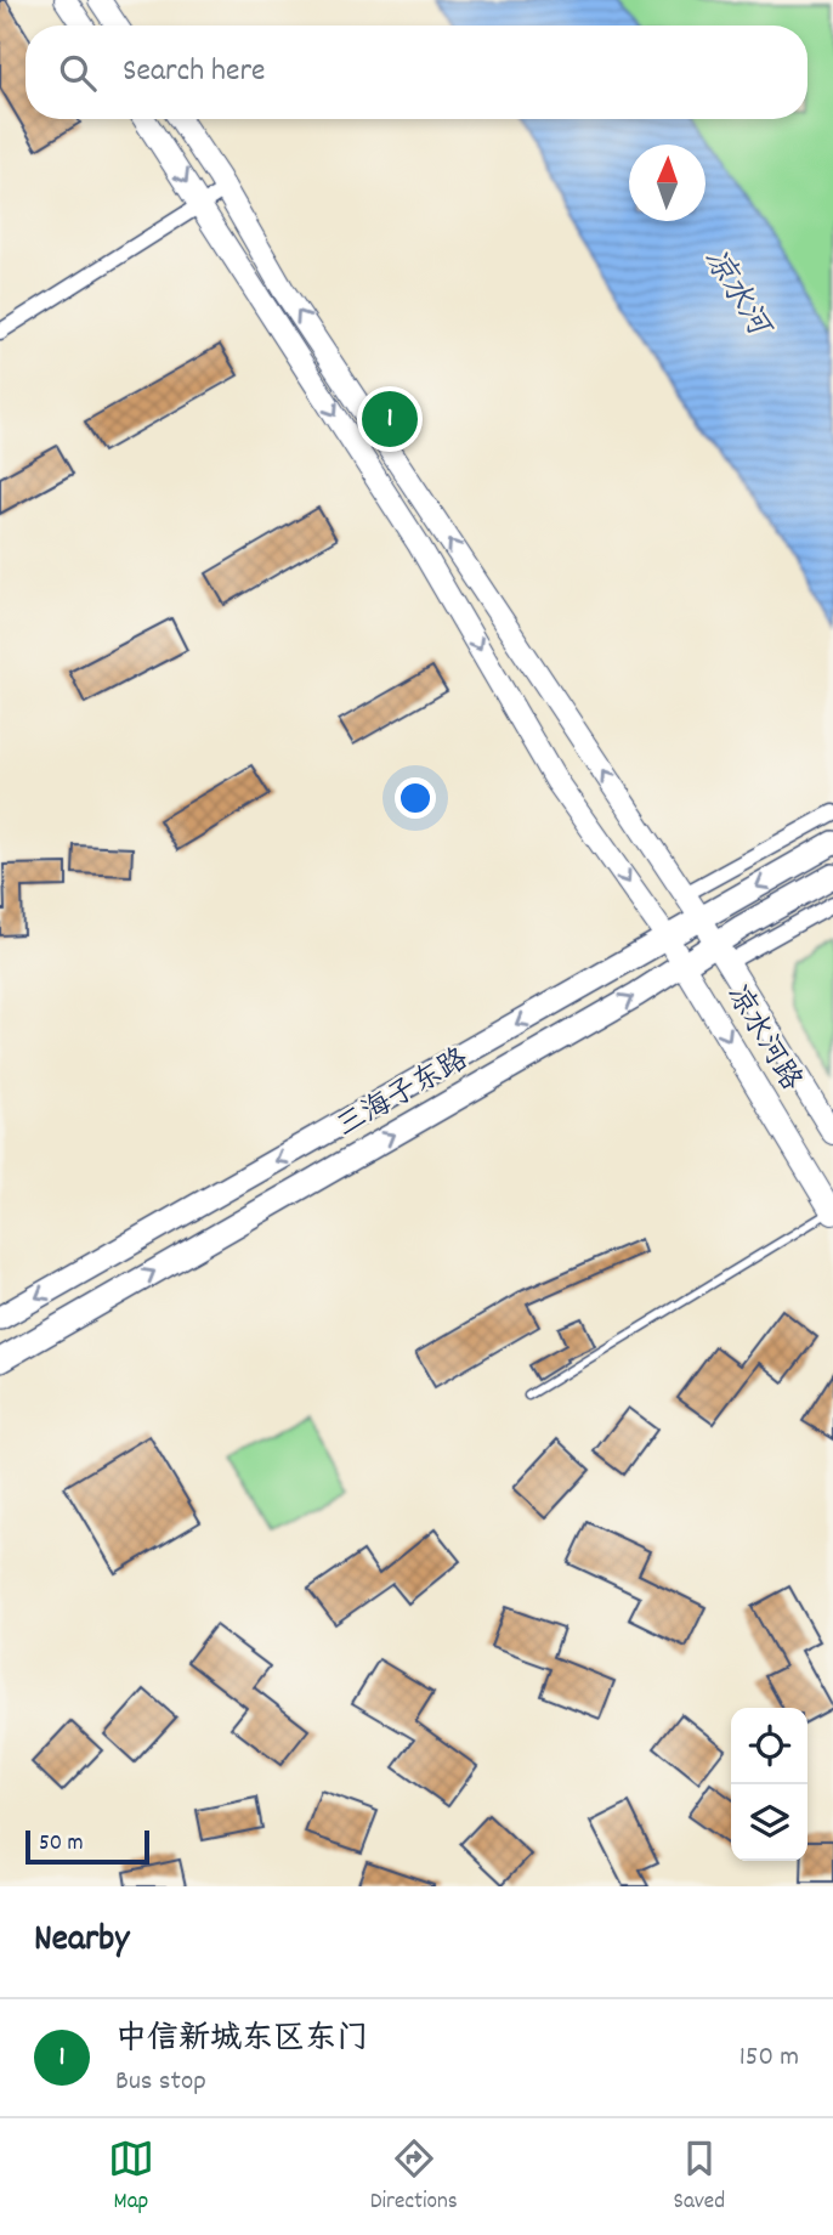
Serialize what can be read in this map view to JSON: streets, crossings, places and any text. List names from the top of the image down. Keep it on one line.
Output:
{"streets":{"main road":["三海子东路"],"street":["凉水河路"]},"crossings":[["凉水河路","三海子东路"]],"water":["凉水河"],"scale_bar":"50 m","north":"top","page":{"search":"Search here","pins":"1","scale":"50 m","heading":"Nearby","list":[{"mark":"1","name":"中信新城东区东门","note":"Bus stop","value":"150 m"}],"nav":["Map","Directions","Saved"]}}
